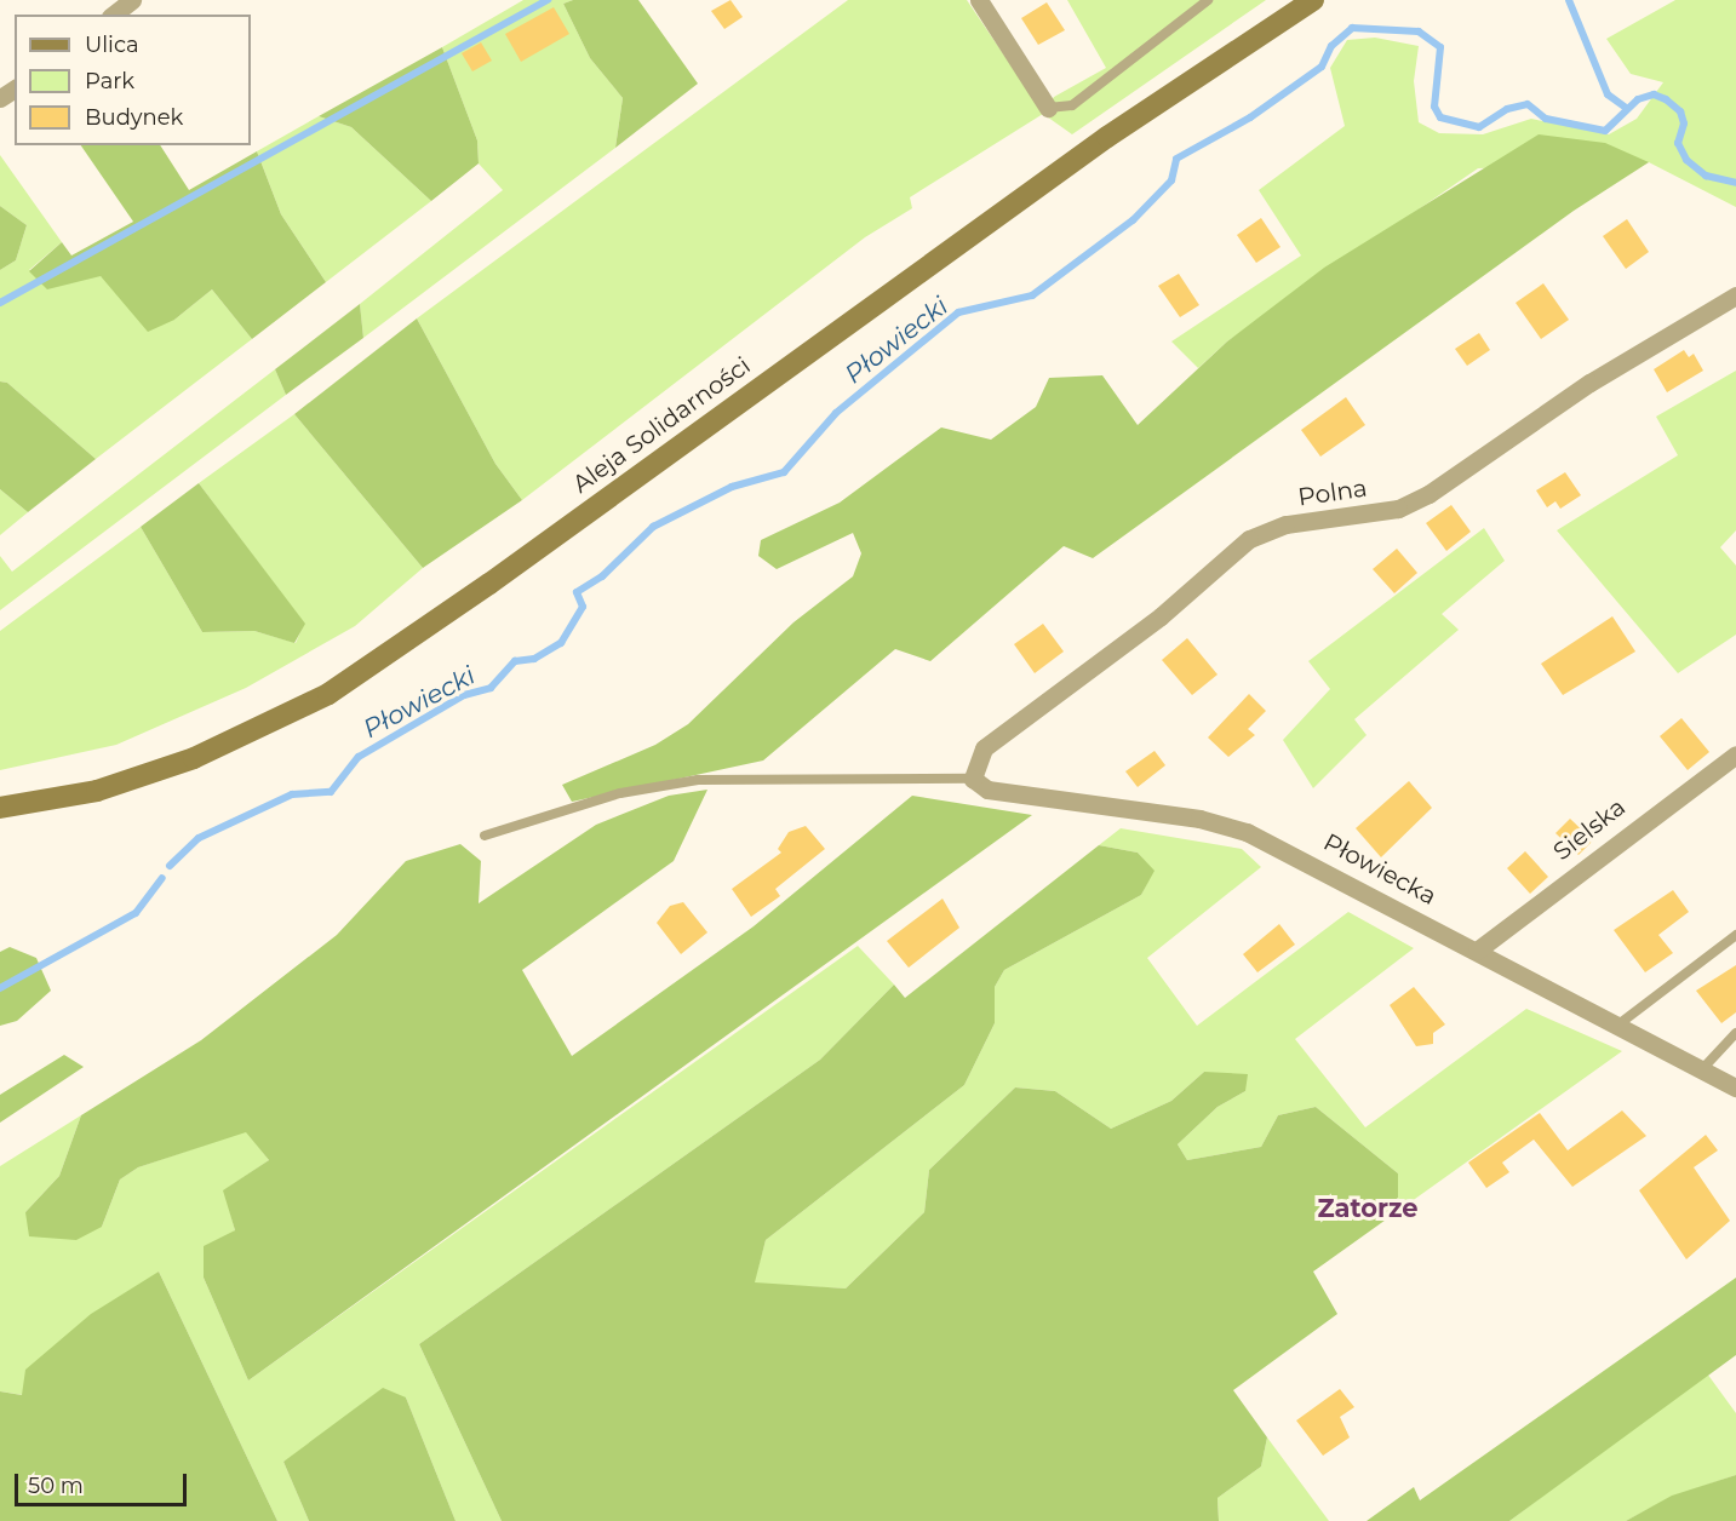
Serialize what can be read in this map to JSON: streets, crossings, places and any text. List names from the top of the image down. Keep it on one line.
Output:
{"streets":{"main road":["Aleja Solidarności"],"street":["Polna","Sielska","Płowiecka"]},"crossings":[["Polna","Płowiecka"],["Sielska","Płowiecka"]],"districts":["Zatorze"],"water":["Płowiecki"],"legend":["Ulica","Park","Budynek"],"scale_bar":"50 m"}
